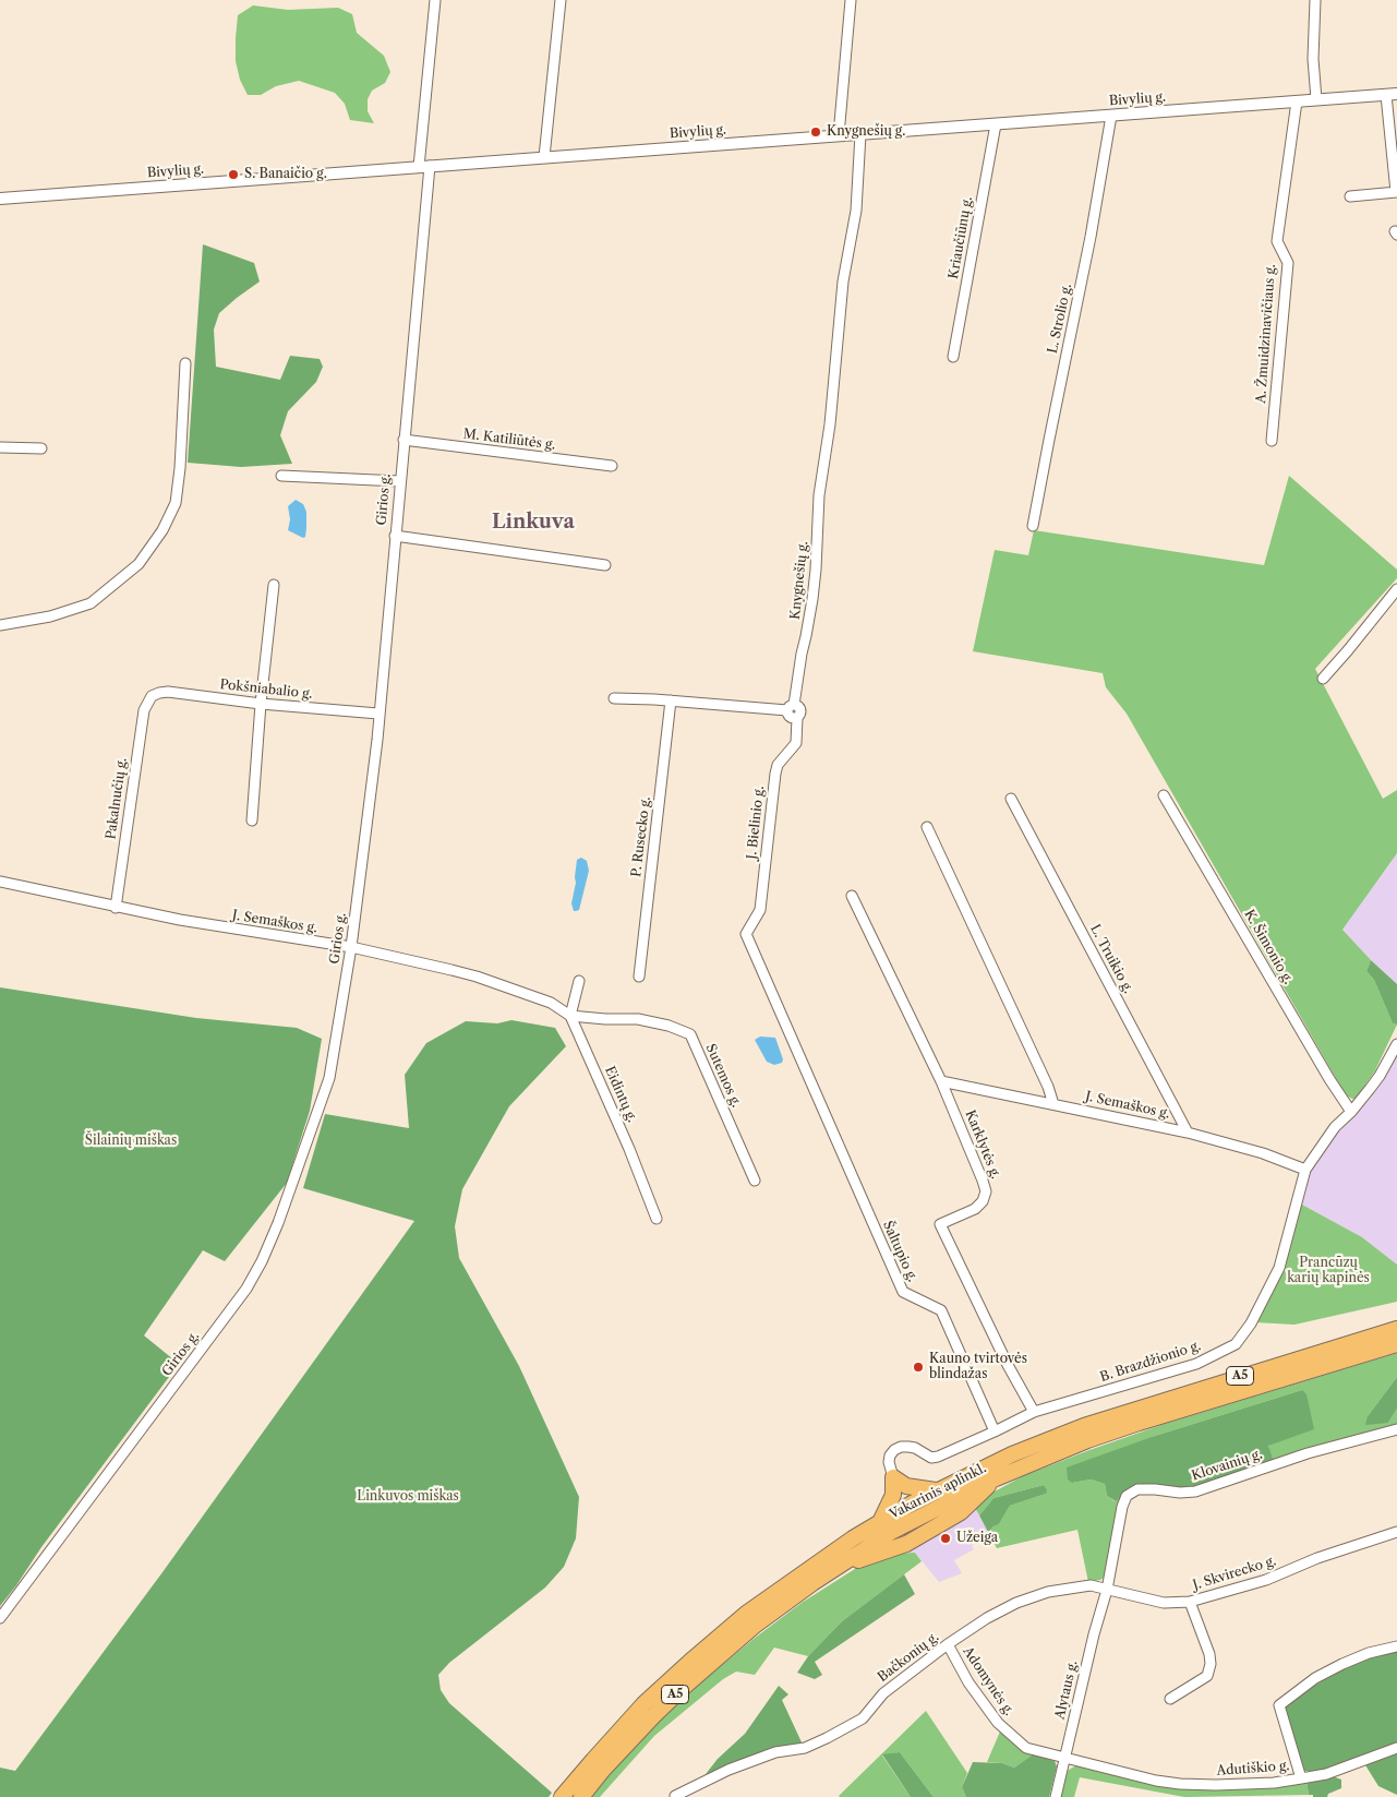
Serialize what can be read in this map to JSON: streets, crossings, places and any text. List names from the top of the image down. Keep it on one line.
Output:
{"streets":{"highway":["A5","Vakarinis aplinkl."],"street":["Bivylių g.","Kriaučiūnų g.","L. Strolio g.","A. Žmuidzinavičiaus g.","M. Katiliūtės g.","Girios g.","Knygnešių g.","Pokšniabalio g.","Pakalnučių g.","J. Bielinio g.","P. Rusecko g.","J. Semaškos g.","K. Šimonio g.","L. Truikio g.","Sutemos g.","Eidintų g.","Karklytės g.","Šaltupio g.","B. Brazdžionio g.","Klovainių g.","J. Skvirecko g.","Bačkonių g.","Adomynės g.","Alytaus g.","Adutiškio g."]},"crossings":[["Bivylių g.","Kriaučiūnų g."],["Bivylių g.","L. Strolio g."],["Bivylių g.","A. Žmuidzinavičiaus g."],["Bivylių g.","Girios g."],["Bivylių g.","Knygnešių g."],["M. Katiliūtės g.","Girios g."],["Girios g.","Pokšniabalio g."],["Girios g.","J. Semaškos g."],["Knygnešių g.","J. Bielinio g."],["Pokšniabalio g.","Pakalnučių g."],["Pakalnučių g.","J. Semaškos g."],["J. Bielinio g.","Šaltupio g."],["J. Semaškos g.","L. Truikio g."],["J. Semaškos g.","Sutemos g."],["J. Semaškos g.","Eidintų g."],["J. Semaškos g.","Karklytės g."],["J. Semaškos g.","B. Brazdžionio g."],["K. Šimonio g.","B. Brazdžionio g."],["Sutemos g.","Eidintų g."],["Karklytės g.","B. Brazdžionio g."],["Šaltupio g.","B. Brazdžionio g."],["Klovainių g.","J. Skvirecko g."],["Klovainių g.","Bačkonių g."],["Klovainių g.","Alytaus g."],["J. Skvirecko g.","Bačkonių g."],["J. Skvirecko g.","Alytaus g."],["Bačkonių g.","Adomynės g."],["Bačkonių g.","Alytaus g."],["Adomynės g.","Alytaus g."],["Adomynės g.","Adutiškio g."],["Alytaus g.","Adutiškio g."]],"districts":["Linkuva"],"parks":["Šilainių miškas","Prancūzų karių kapinės","Linkuvos miškas"],"places":["Knygnešių g.","S. Banaičio g.","Kauno tvirtovės blindažas","Užeiga"]}
